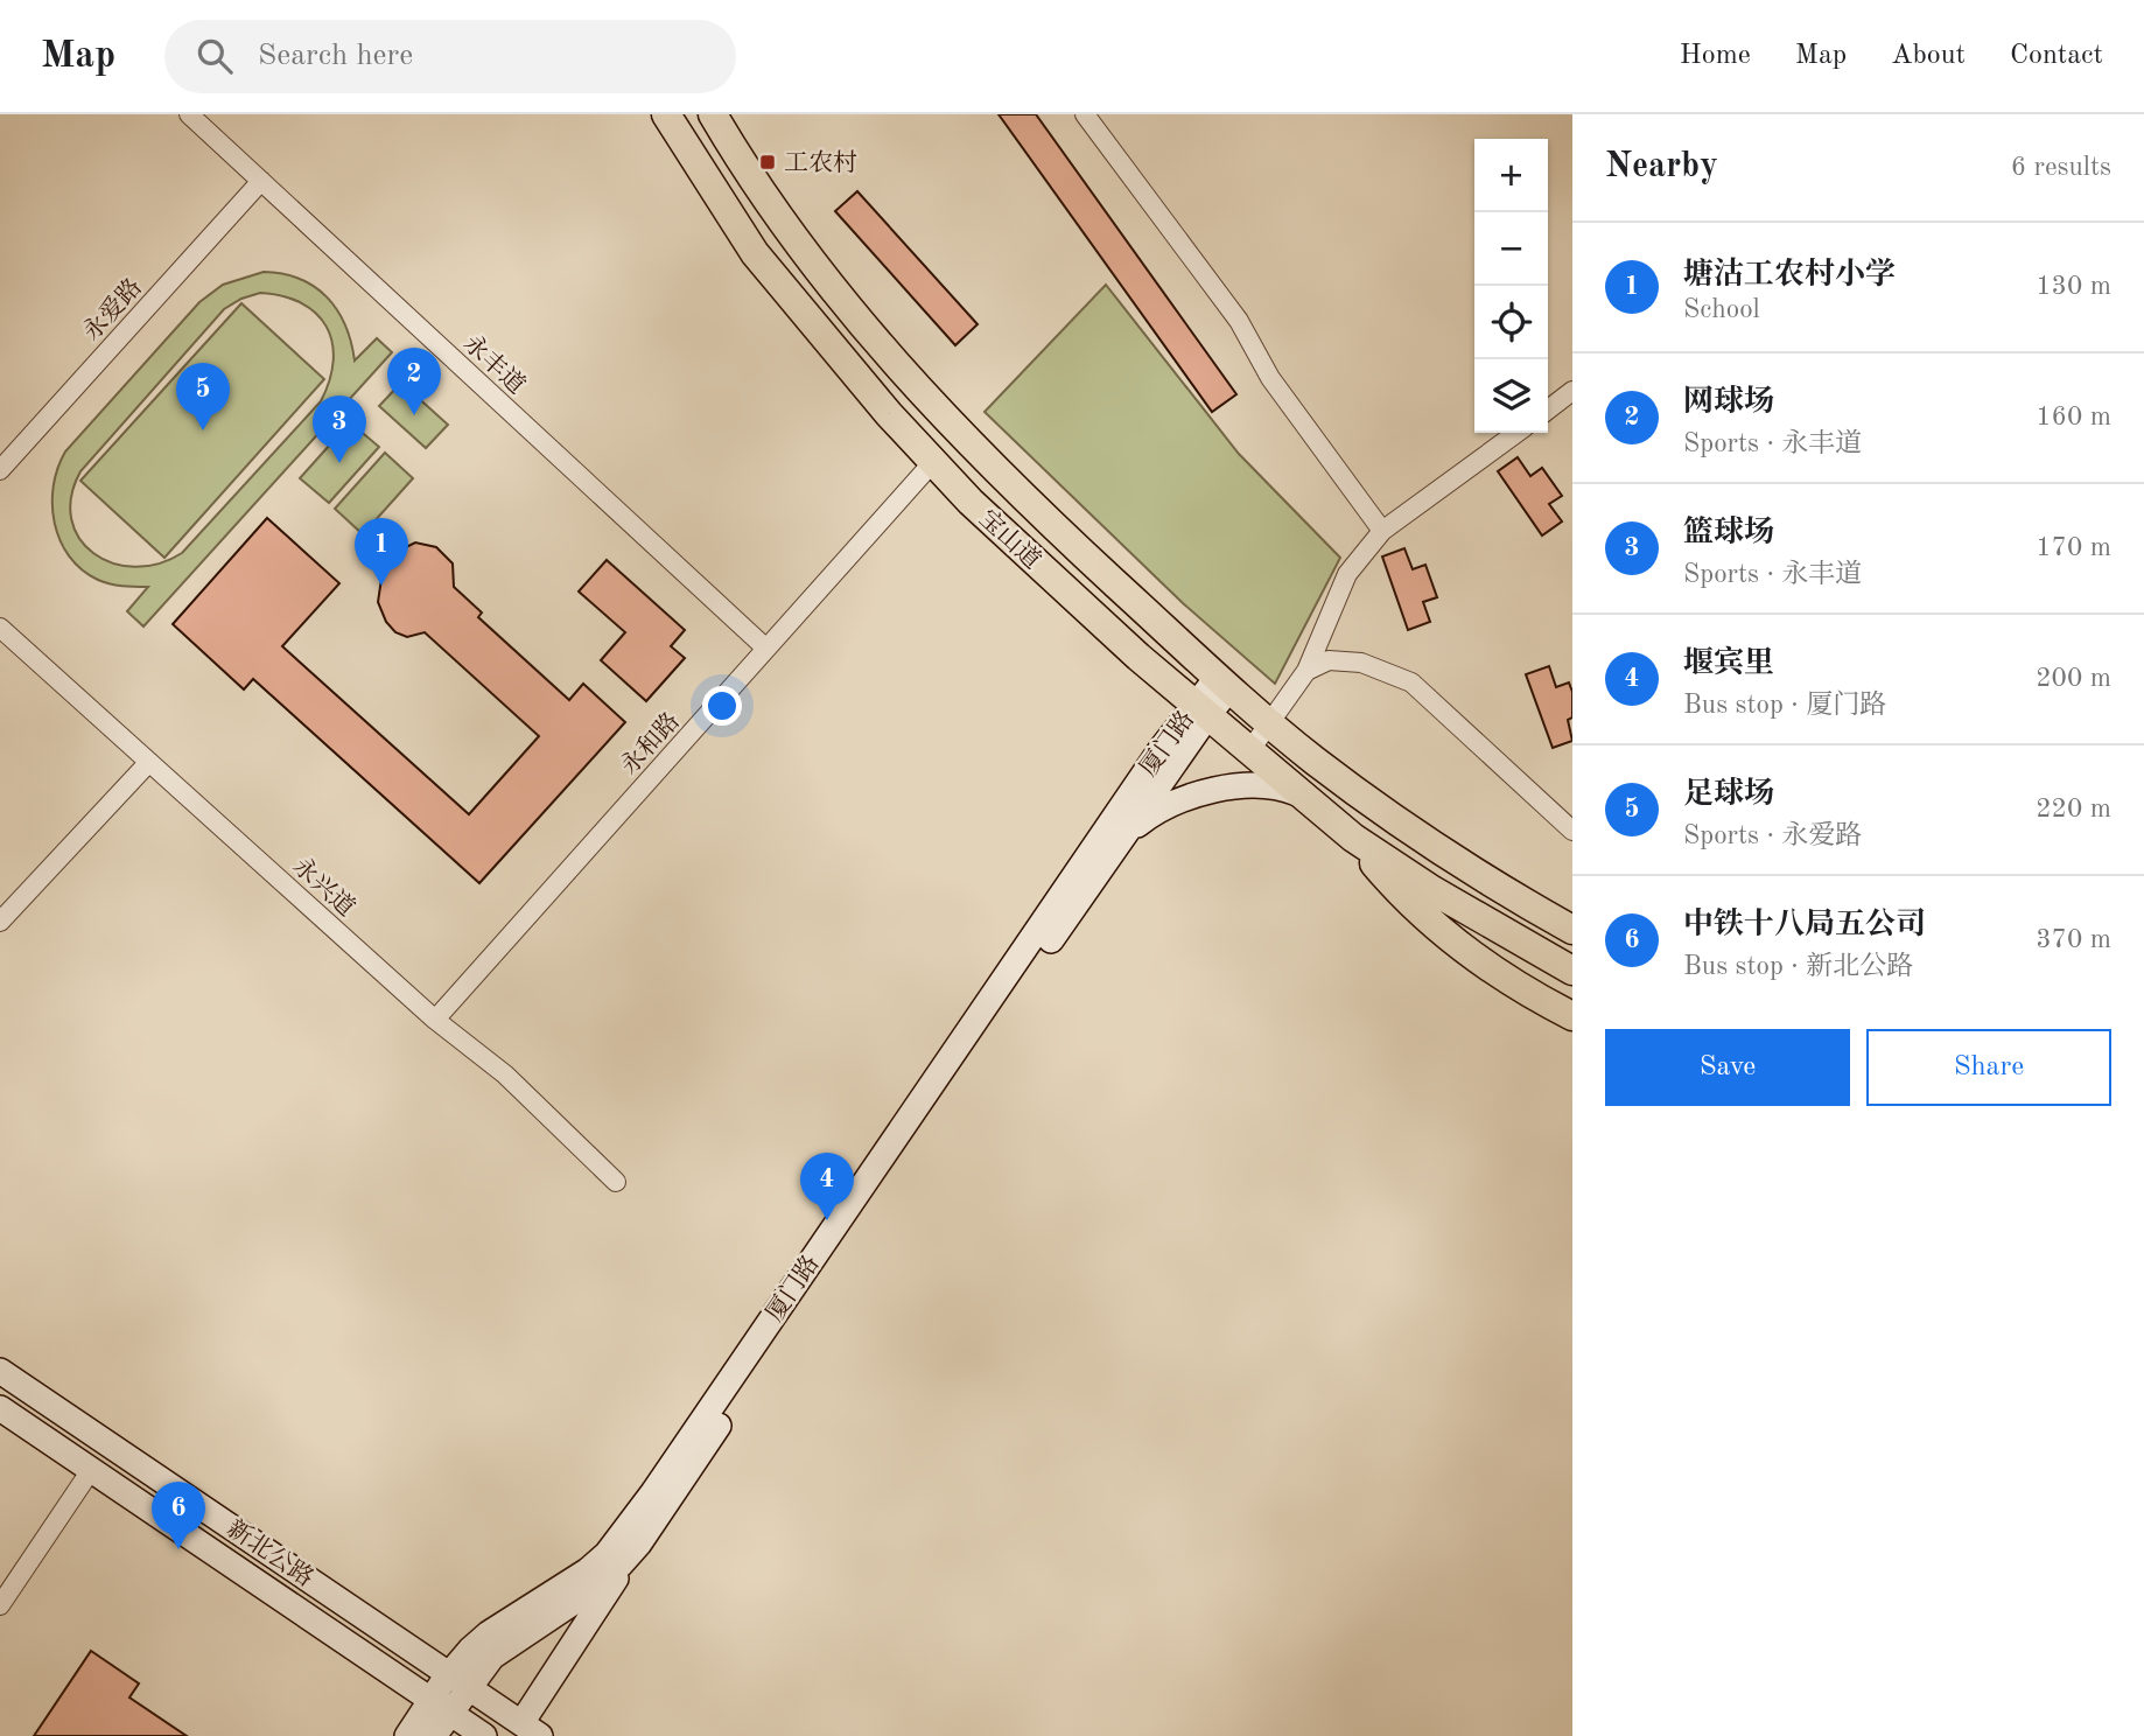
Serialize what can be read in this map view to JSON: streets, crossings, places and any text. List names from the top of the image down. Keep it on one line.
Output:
{"streets":{"main road":["宝山道"],"street":["永爱路","永丰道","永和路","厦门路","永兴道","新北公路"]},"crossings":[["永爱路","永丰道"],["永丰道","永和路"],["宝山道","永和路"],["宝山道","厦门路"],["永和路","永兴道"],["厦门路","新北公路"]],"places":{"transit":["工农村"]},"page":{"header":"Map","search":"Search here","nav":["Home","Map","About","Contact"],"heading":["Nearby","6 results"],"map_buttons":["+","−"],"list":[{"mark":"1","name":"塘沽工农村小学","note":"School","value":"130 m"},{"mark":"2","name":"网球场","note":"Sports · 永丰道","value":"160 m"},{"mark":"3","name":"篮球场","note":"Sports · 永丰道","value":"170 m"},{"mark":"4","name":"堰宾里","note":"Bus stop · 厦门路","value":"200 m"},{"mark":"5","name":"足球场","note":"Sports · 永爱路","value":"220 m"},{"mark":"6","name":"中铁十八局五公司","note":"Bus stop · 新北公路","value":"370 m"}],"pins":["2","5","3","1","4","6"],"buttons":["Save","Share"]}}
